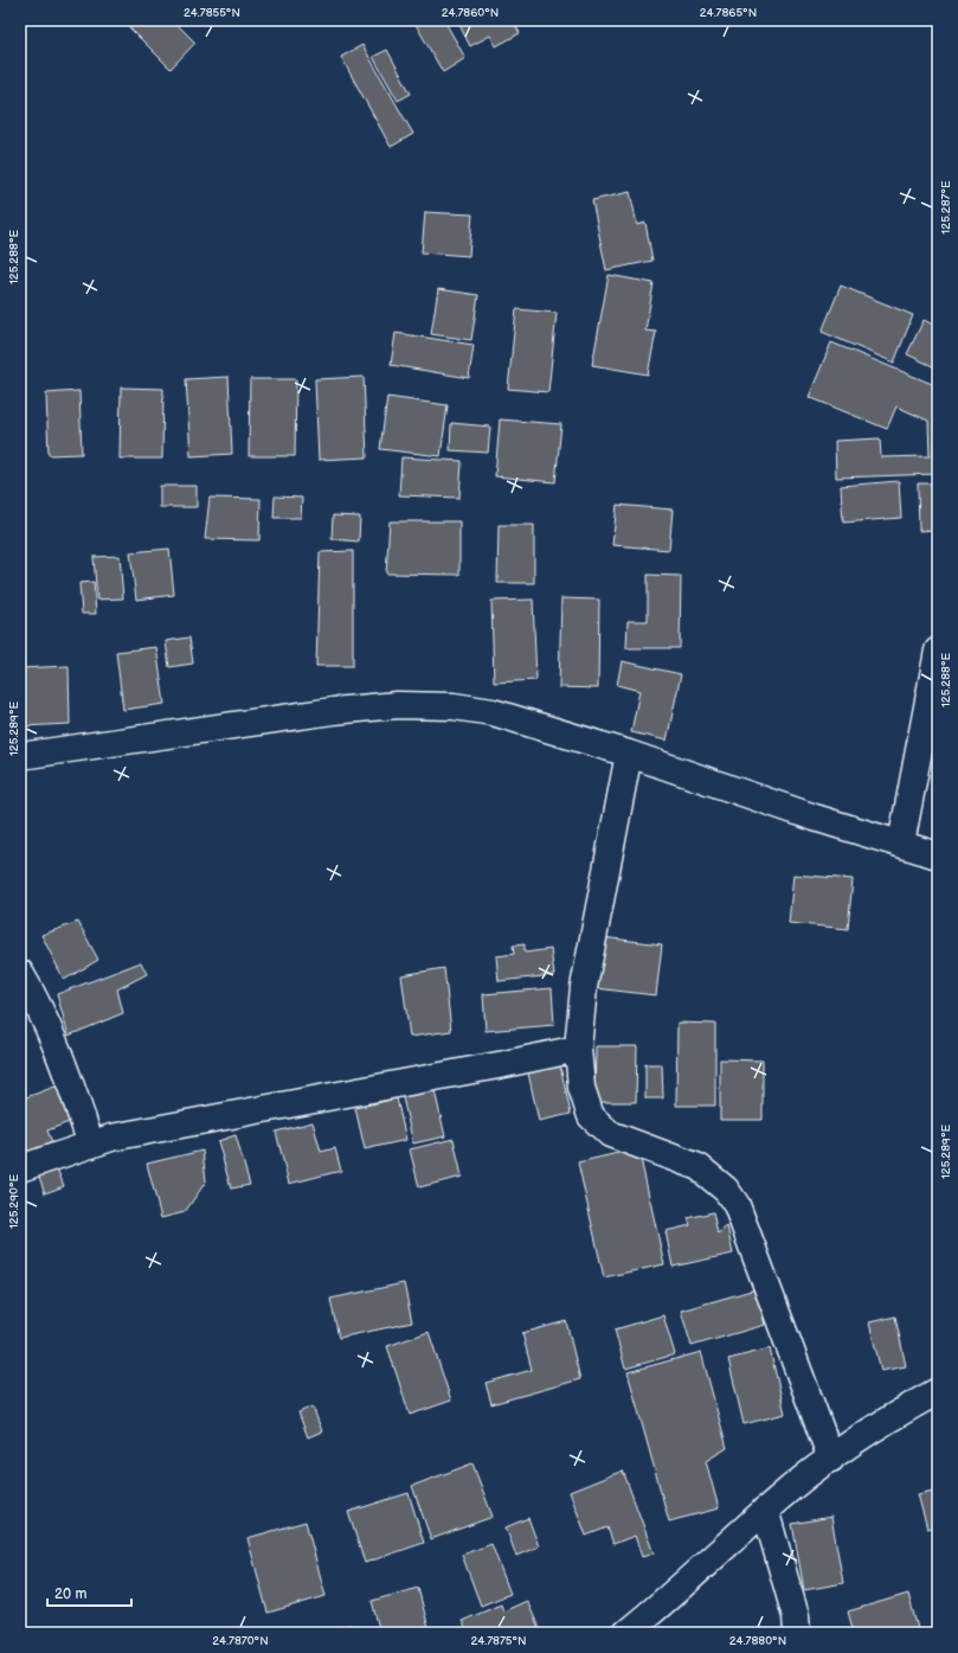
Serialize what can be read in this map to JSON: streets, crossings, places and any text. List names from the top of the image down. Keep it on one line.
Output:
{"scale_bar":"20 m","coordinates":["24.7855°N","24.7860°N","24.7865°N","125.287°E","125.288°E","125.289°E","125.290°E","24.7870°N","24.7875°N","24.7880°N"]}
